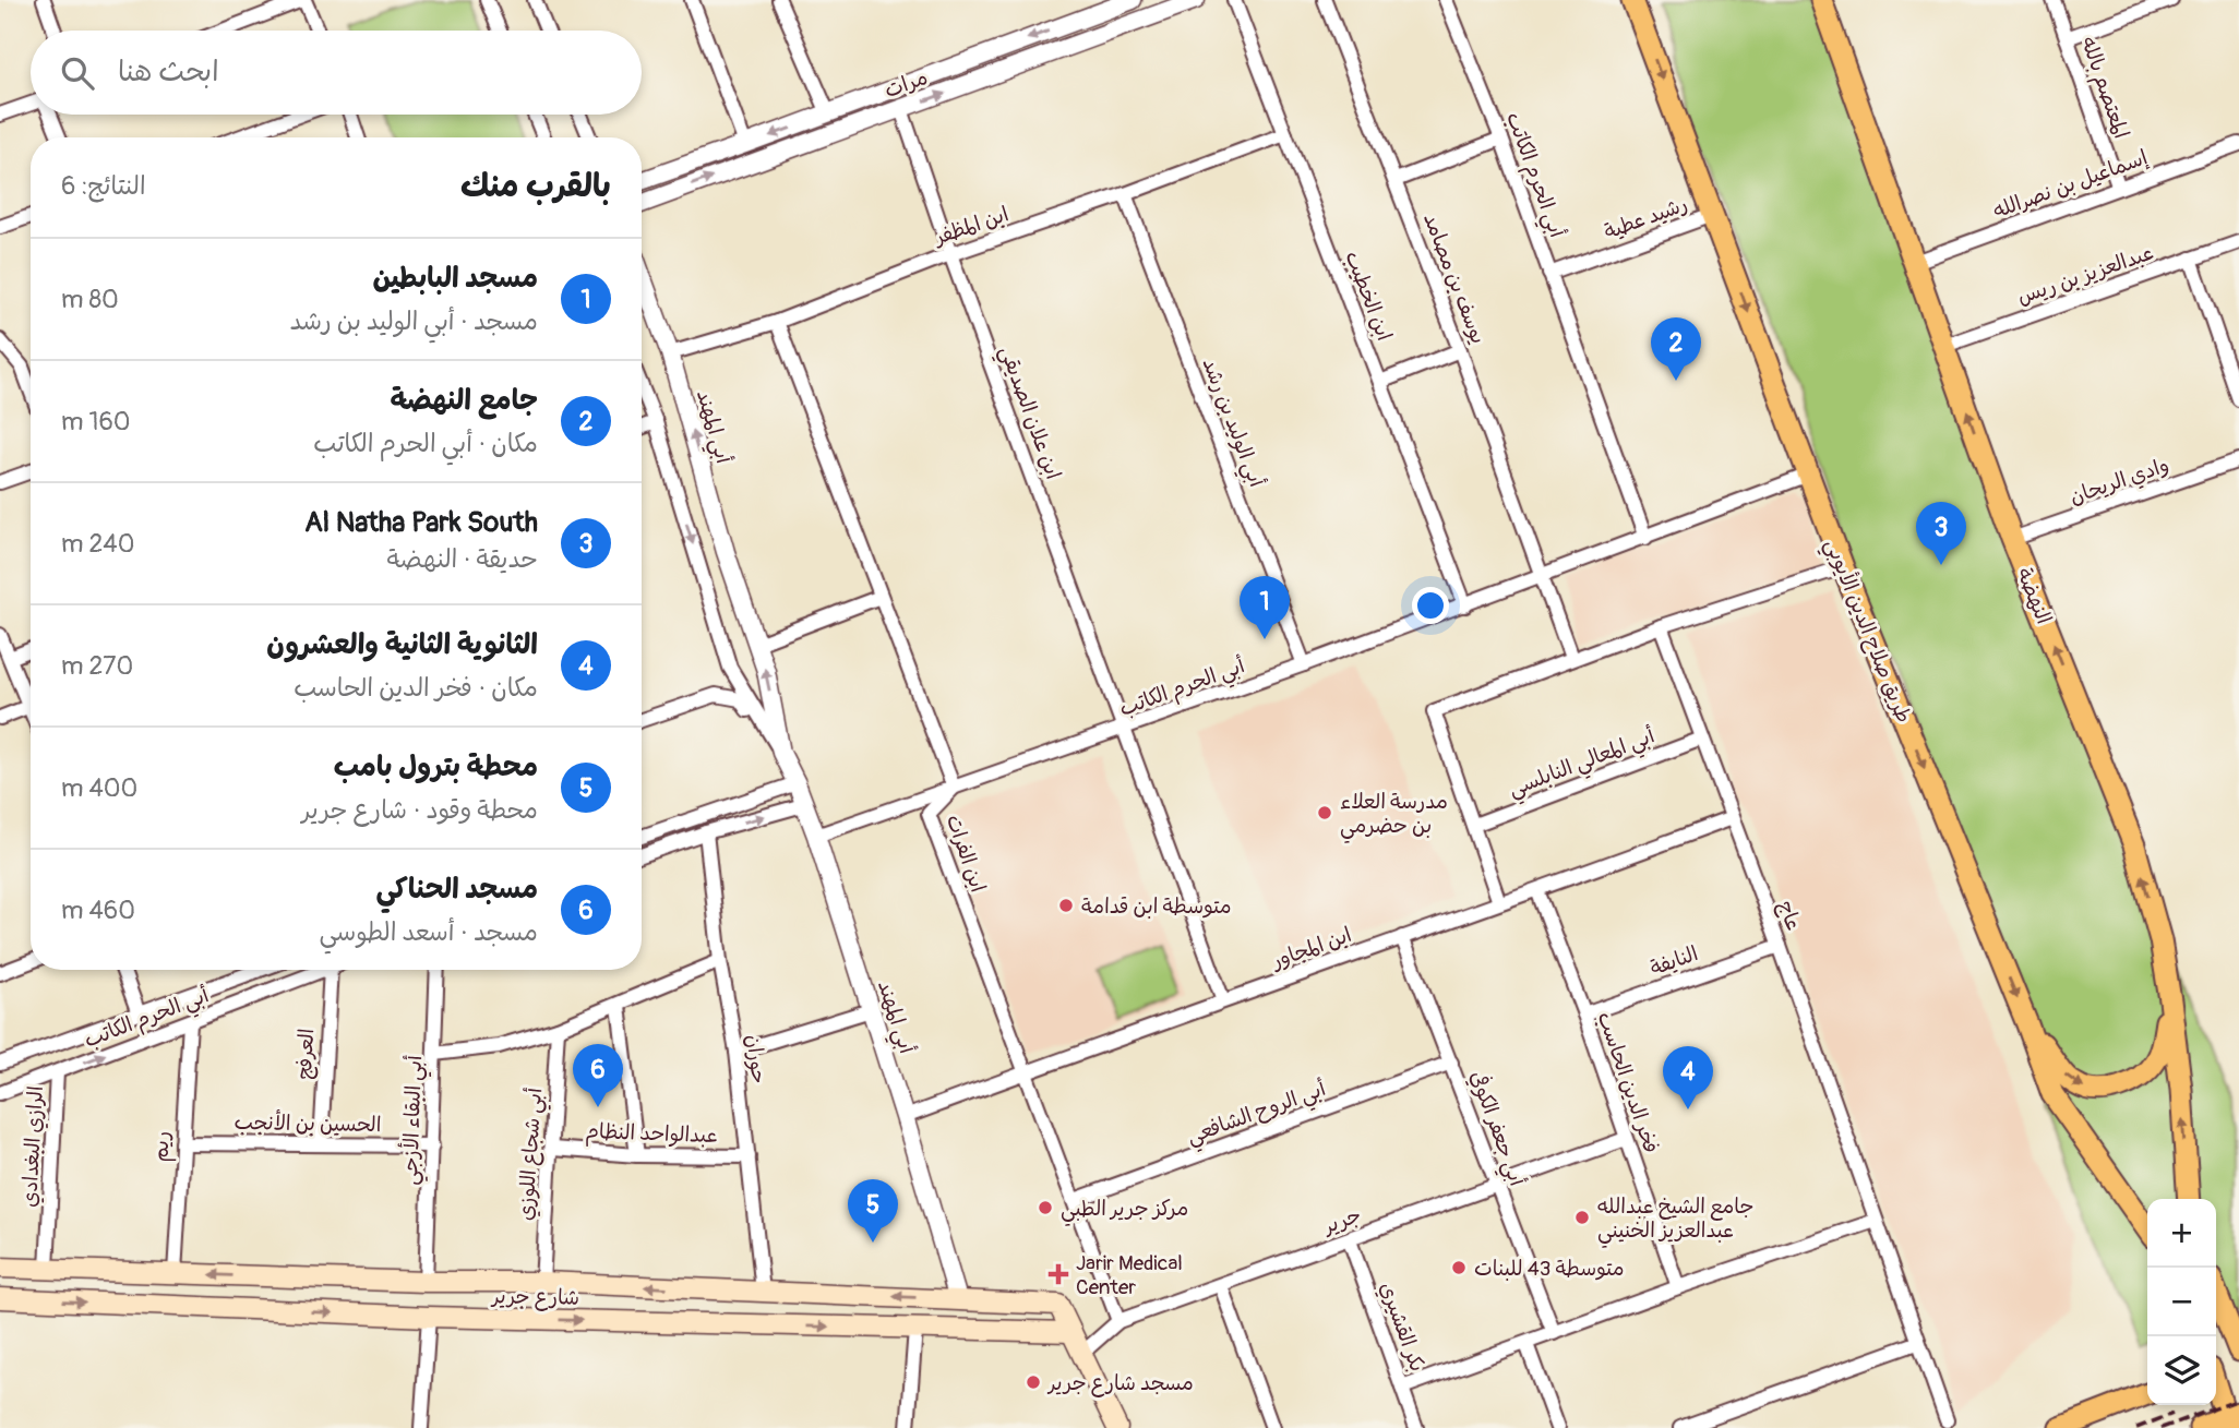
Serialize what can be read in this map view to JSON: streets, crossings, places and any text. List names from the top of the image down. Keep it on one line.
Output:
{"streets":{"main road":["النهضة","طريق صلاح الدين الأيوبي","شارع جرير"],"street":["مرات","المعتصم بالله","أبي الحرم الكاتب","إسماعيل بن نصرالله","رشيد عطية","ابن المظفر","عبدالعزيز بن ريس","يوسف بن مصامد","ابن الخطيب","ابن علان الصديقي","أبي الوليد بن رشد","أبي المهند","وادي الريحان","أبي المعالي النابلسي","ابن الفرات","عاج","ابن المجاور","النايفة","العرفج","حوران","فخر الدين الحاسب","أبي الروح الشافعي","أبي البقاء الأزجي","الحسين بن الأنجب","أبي جعفر الكوفي","عبدالواحد النظام","الرازي البغدادي","ريم","أبي شجاع اللوزي","جرير","بكر القشيري"]},"crossings":[["مرات","ابن علان الصديقي"],["المعتصم بالله","إسماعيل بن نصرالله"],["أبي الحرم الكاتب","رشيد عطية"],["أبي الحرم الكاتب","يوسف بن مصامد"],["أبي الحرم الكاتب","ابن الخطيب"],["أبي الحرم الكاتب","ابن علان الصديقي"],["أبي الحرم الكاتب","أبي الوليد بن رشد"],["أبي الحرم الكاتب","أبي المهند"],["أبي الحرم الكاتب","طريق صلاح الدين الأيوبي"],["أبي الحرم الكاتب","ابن الفرات"],["أبي الحرم الكاتب","الرازي البغدادي"],["أبي الحرم الكاتب","ريم"],["إسماعيل بن نصرالله","النهضة"],["رشيد عطية","طريق صلاح الدين الأيوبي"],["ابن المظفر","ابن الخطيب"],["ابن المظفر","ابن علان الصديقي"],["ابن المظفر","أبي الوليد بن رشد"],["ابن المظفر","أبي المهند"],["ابن المظفر","ابن الفرات"],["عبدالعزيز بن ريس","النهضة"],["ابن علان الصديقي","ابن المجاور"],["أبي المهند","ابن المجاور"],["أبي المهند","شارع جرير"],["وادي الريحان","النهضة"],["أبي المعالي النابلسي","عاج"],["ابن الفرات","ابن المجاور"],["ابن الفرات","أبي الروح الشافعي"],["ابن الفرات","جرير"],["عاج","ابن المجاور"],["عاج","النايفة"],["ابن المجاور","فخر الدين الحاسب"],["ابن المجاور","أبي جعفر الكوفي"],["النايفة","فخر الدين الحاسب"],["العرفج","الحسين بن الأنجب"],["حوران","عبدالواحد النظام"],["حوران","شارع جرير"],["فخر الدين الحاسب","جرير"],["أبي الروح الشافعي","أبي جعفر الكوفي"],["أبي البقاء الأزجي","الحسين بن الأنجب"],["أبي البقاء الأزجي","شارع جرير"],["الحسين بن الأنجب","ريم"],["أبي جعفر الكوفي","جرير"],["عبدالواحد النظام","أبي شجاع اللوزي"],["الرازي البغدادي","شارع جرير"],["ريم","شارع جرير"],["أبي شجاع اللوزي","شارع جرير"],["جرير","بكر القشيري"]],"one_way":["النهضة","طريق صلاح الدين الأيوبي"],"places":{"other":["مدرسة العلاء بن حضرمي","متوسطة ابن قدامة","مركز جرير الطبي","جامع الشيخ عبدالله عبدالعزيز الخنيني","متوسطة 43 للبنات","مسجد شارع جرير"],"health":["Jarir Medical Center"]},"page":{"search":"ابحث هنا","heading":["بالقرب منك","النتائج: 6"],"list":[{"mark":"1","name":"مسجد البابطين","note":"مسجد · أبي الوليد بن رشد","value":"80 m"},{"mark":"2","name":"جامع النهضة","note":"مكان · أبي الحرم الكاتب","value":"160 m"},{"mark":"3","name":"Al Natha Park South","note":"حديقة · النهضة","value":"240 m"},{"mark":"4","name":"الثانوية الثانية والعشرون","note":"مكان · فخر الدين الحاسب","value":"270 m"},{"mark":"5","name":"محطة بترول بامب","note":"محطة وقود · شارع جرير","value":"400 m"},{"mark":"6","name":"مسجد الحناكي","note":"مسجد · أسعد الطوسي","value":"460 m"}],"pins":["2","3","1","6","4","5"],"map_buttons":["+","−"]}}
